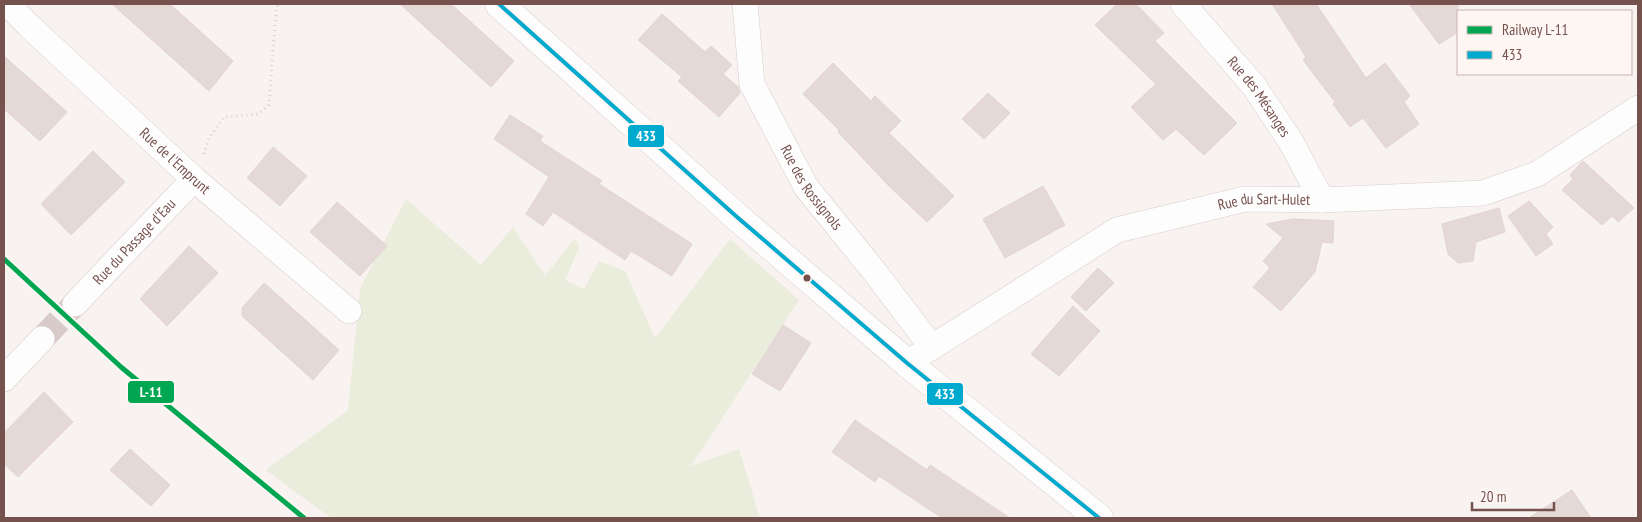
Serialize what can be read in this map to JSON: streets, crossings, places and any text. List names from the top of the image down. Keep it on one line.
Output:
{"streets":{"street":["Rue des Mésanges","Rue de l'Emprunt","Rue des Rossignols","Rue du Sart-Hulet","Rue du Passage d'Eau"]},"crossings":[["Rue des Mésanges","Rue du Sart-Hulet"],["Rue de l'Emprunt","Rue du Passage d'Eau"],["Rue des Rossignols","Rue du Sart-Hulet"]],"lines":["transit line 433","rail line L-11"],"legend":["Railway L-11","433"],"scale_bar":"20 m"}
